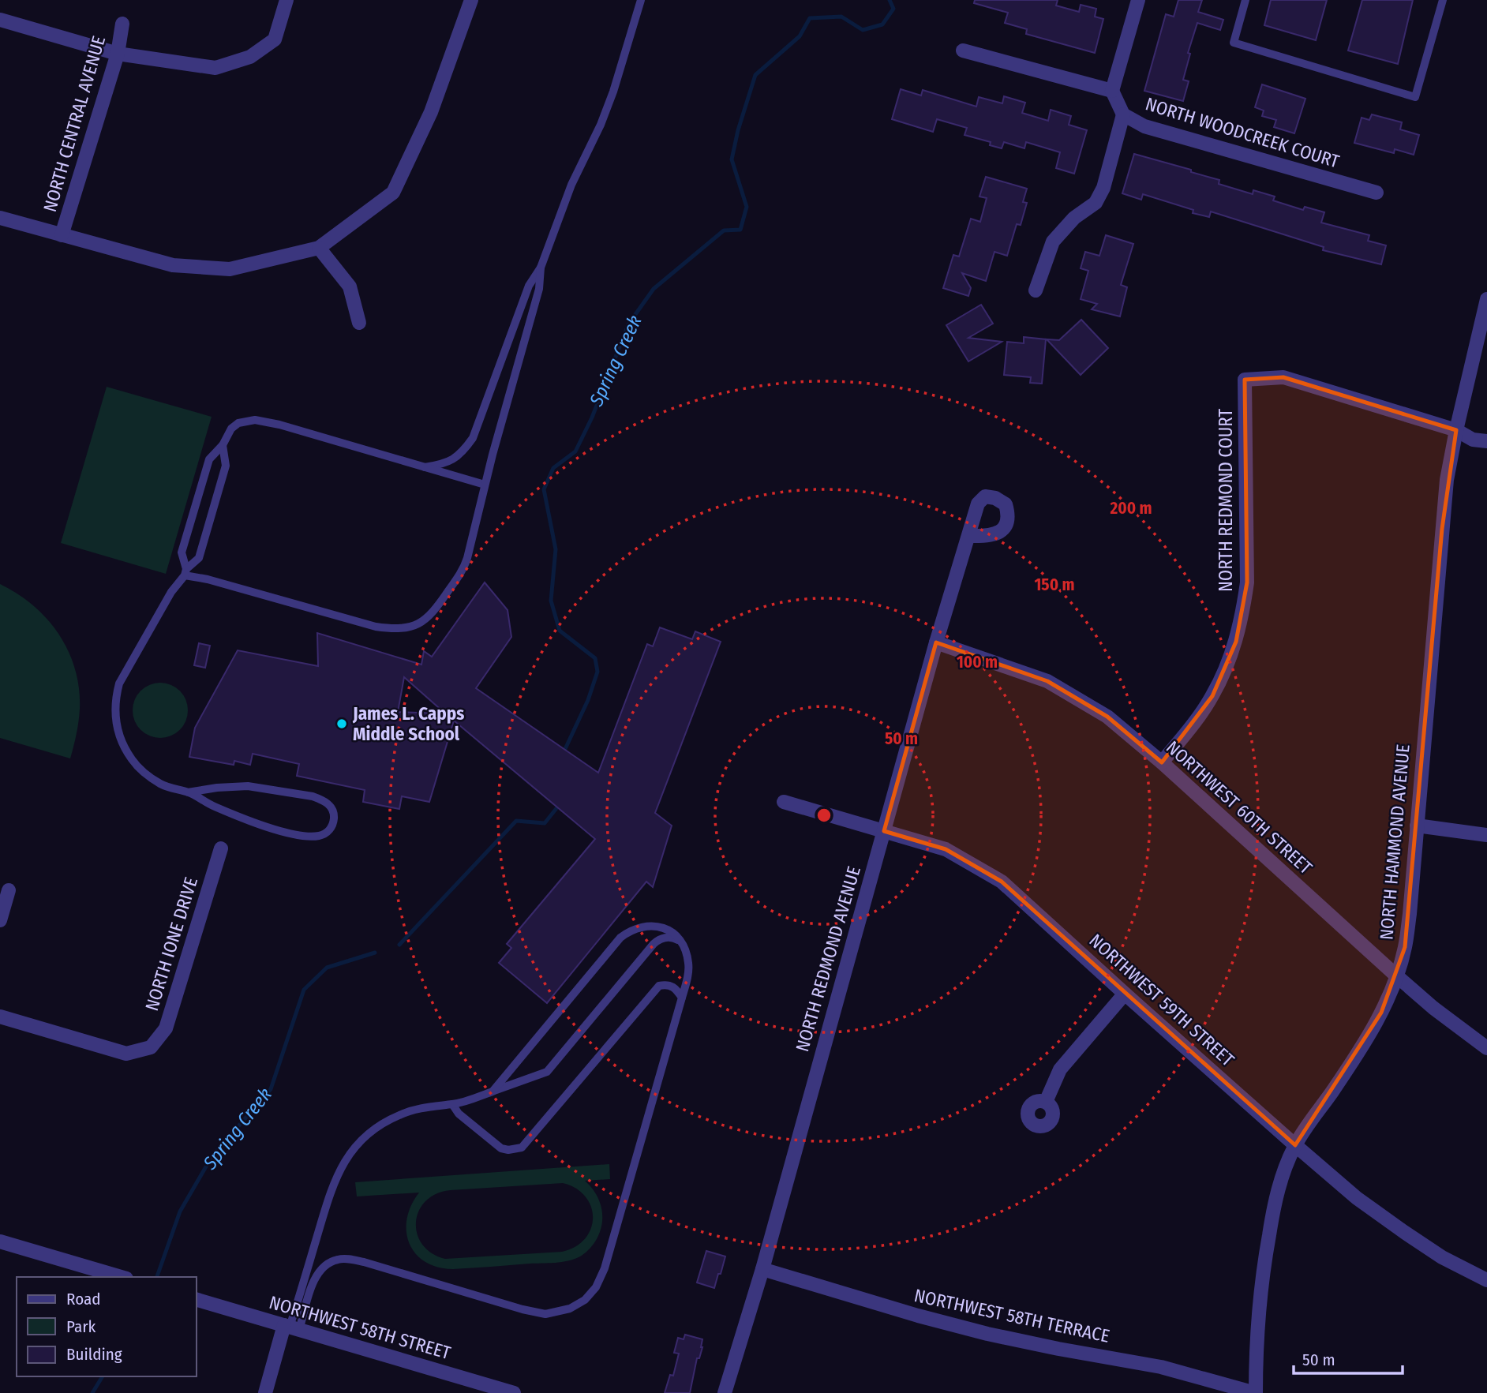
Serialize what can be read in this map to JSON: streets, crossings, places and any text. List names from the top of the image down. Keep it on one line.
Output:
{"streets":{"street":["NORTH CENTRAL AVENUE","NORTH WOODCREEK COURT","NORTH REDMOND COURT","NORTHWEST 60TH STREET","NORTH HAMMOND AVENUE","NORTH IONE DRIVE","NORTH REDMOND AVENUE","NORTHWEST 59TH STREET","NORTHWEST 58TH TERRACE","NORTHWEST 58TH STREET"]},"crossings":[["NORTH REDMOND COURT","NORTHWEST 60TH STREET"],["NORTH REDMOND COURT","NORTH HAMMOND AVENUE"],["NORTHWEST 60TH STREET","NORTH HAMMOND AVENUE"],["NORTHWEST 60TH STREET","NORTH REDMOND AVENUE"],["NORTH HAMMOND AVENUE","NORTHWEST 59TH STREET"],["NORTH HAMMOND AVENUE","NORTHWEST 58TH TERRACE"],["NORTH REDMOND AVENUE","NORTHWEST 59TH STREET"],["NORTH REDMOND AVENUE","NORTHWEST 58TH TERRACE"]],"water":["Spring Creek"],"places":["James L. Capps Middle School"],"legend":["Road","Park","Building"],"scale_bar":"50 m","rings":["200 m","150 m","100 m","50 m"]}
